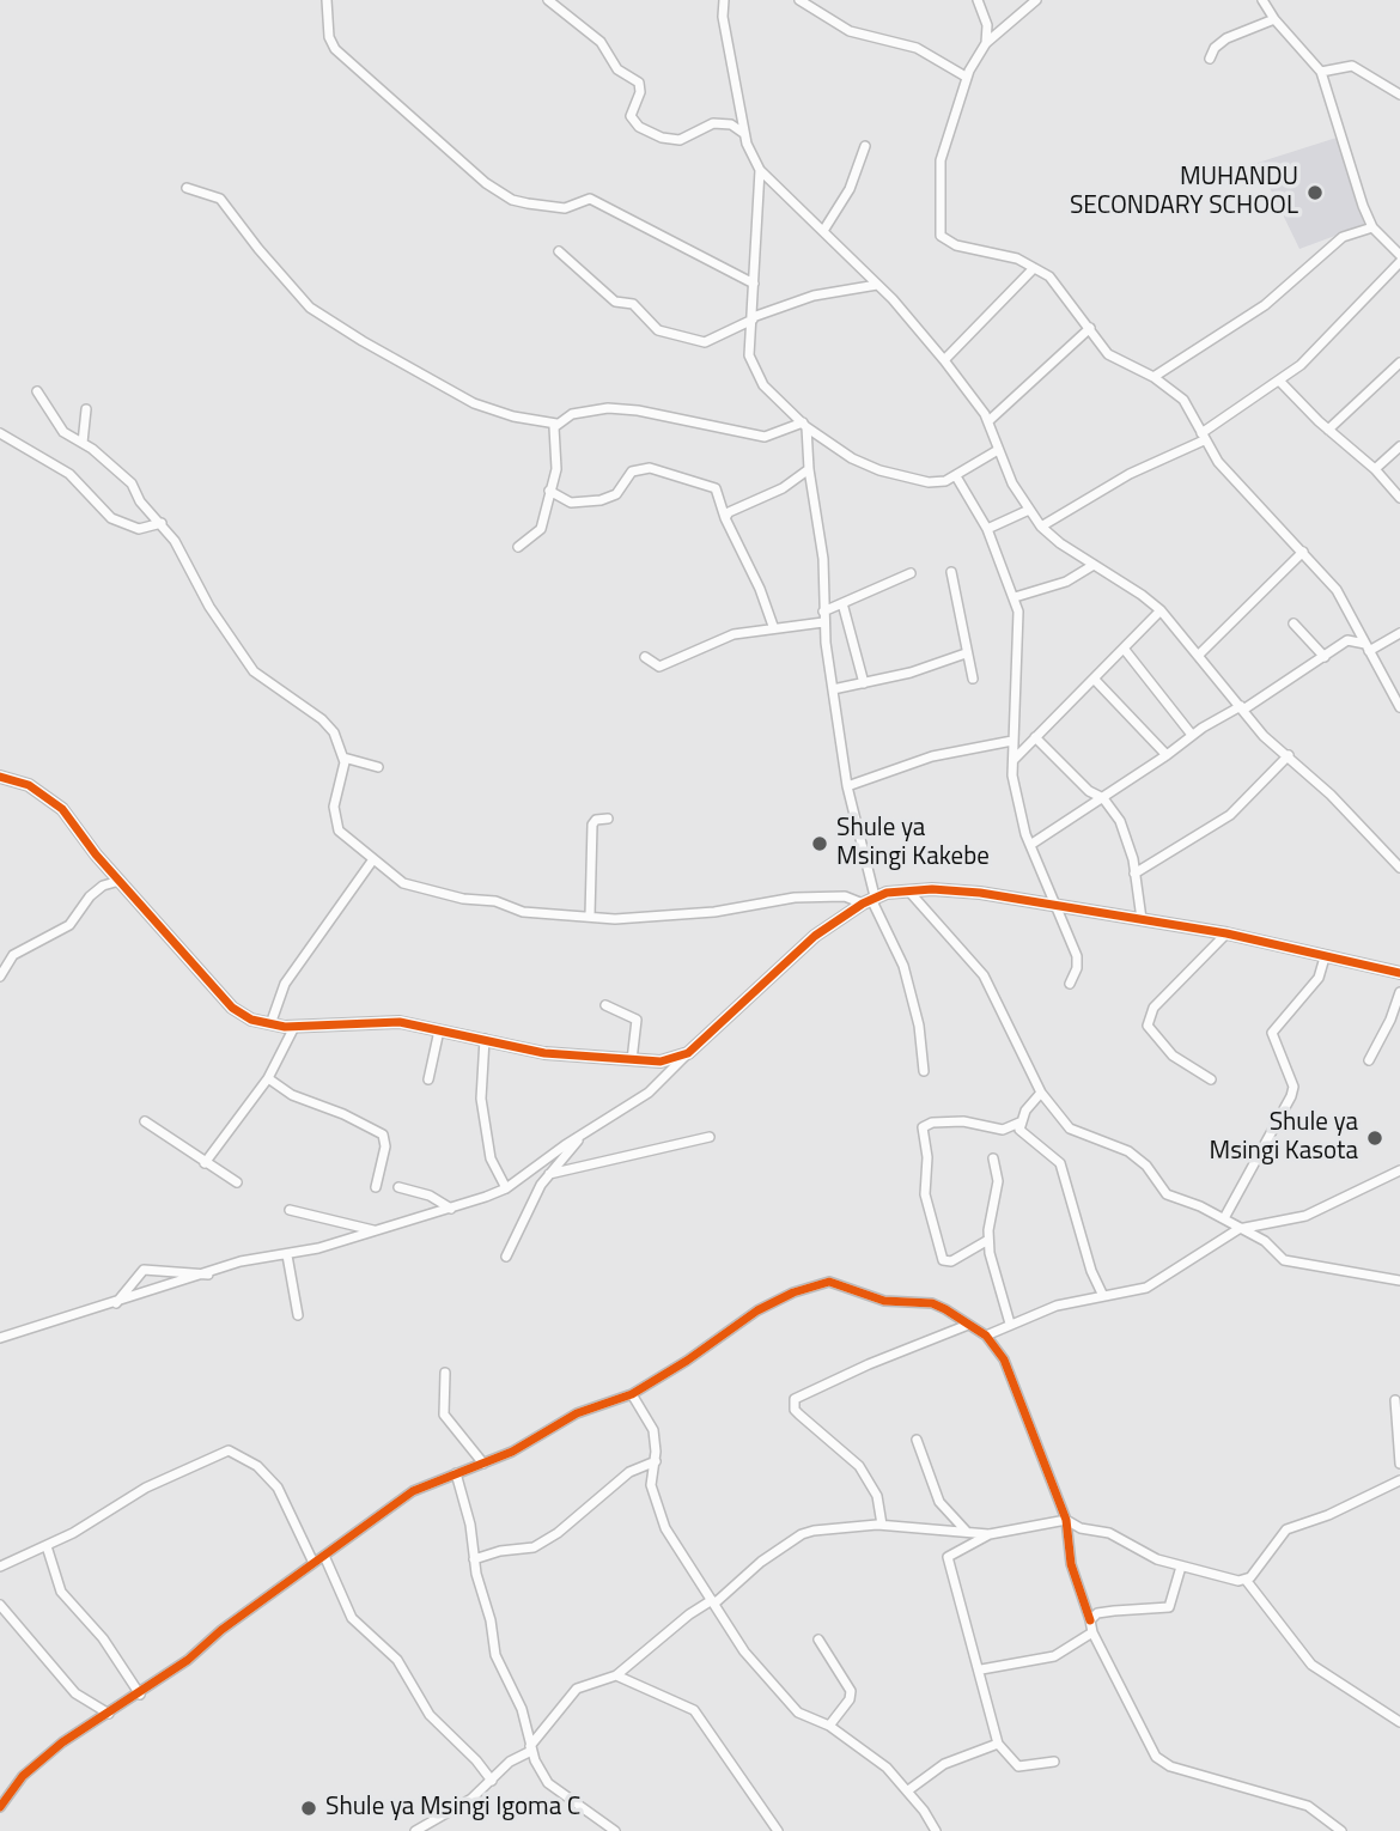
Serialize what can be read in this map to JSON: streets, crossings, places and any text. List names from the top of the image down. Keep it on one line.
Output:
{"places":["MUHANDU SECONDARY SCHOOL","Shule ya Msingi Kakebe","Shule ya Msingi Kasota","Shule ya Msingi Igoma C"]}
